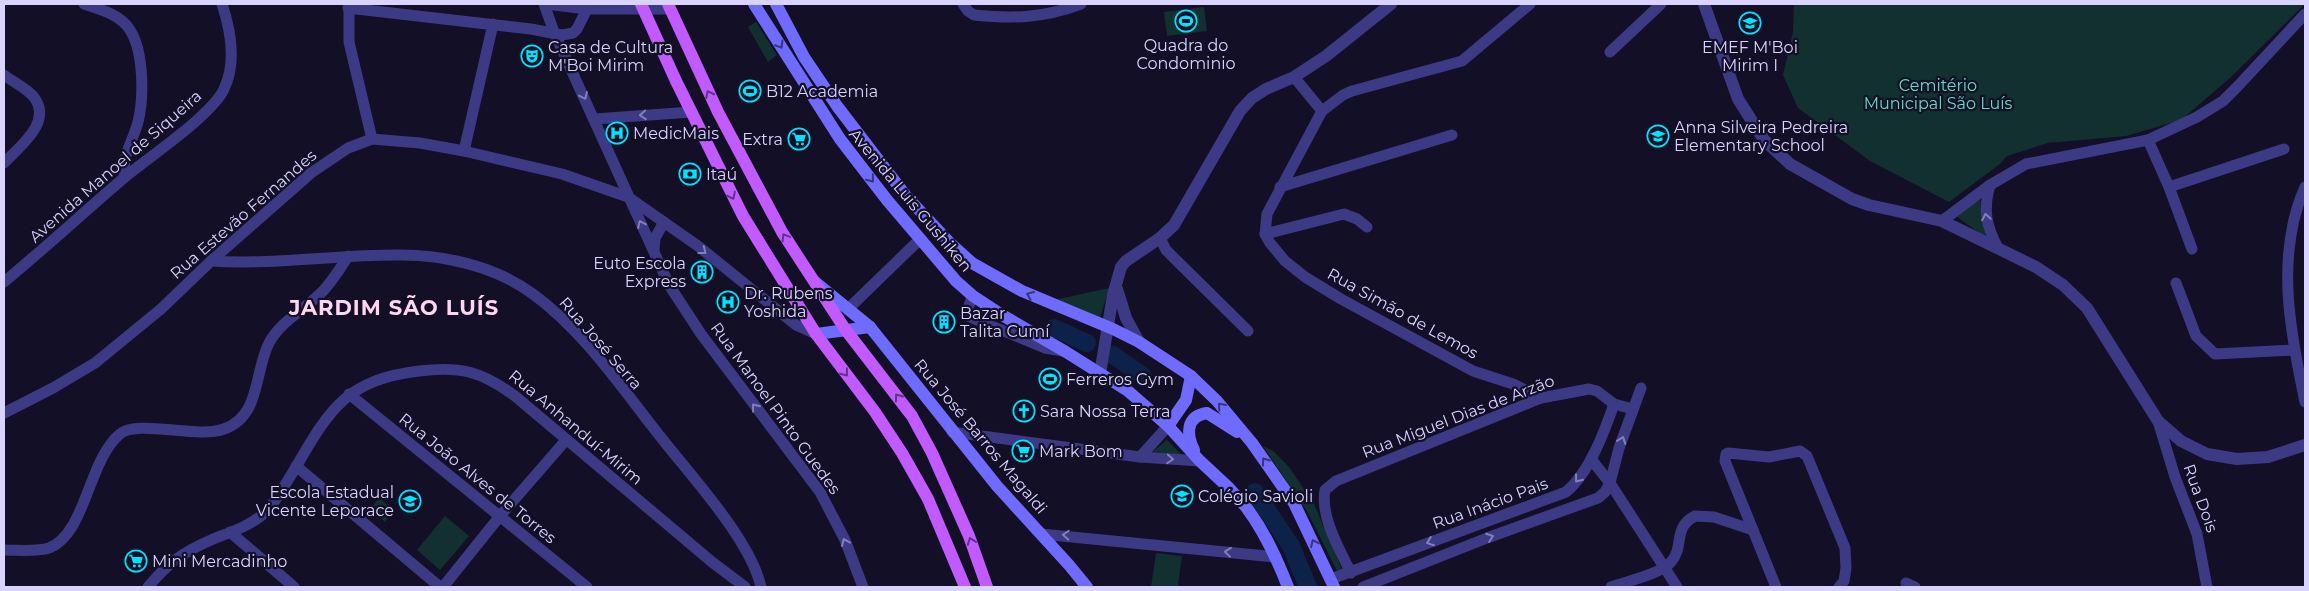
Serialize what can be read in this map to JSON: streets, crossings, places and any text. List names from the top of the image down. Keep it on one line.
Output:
{"streets":{"main road":["Avenida Luis Gushiken","Rua José Barros Magaldi"],"street":["Avenida Manoel de Siqueira","Rua Estevão Fernandes","Rua Simão de Lemos","Rua José Serra","Rua Manoel Pinto Guedes","Rua Miguel Dias de Arzão","Rua Anhanduí-Mirim","Rua João Alves de Torres","Rua Dois","Rua Inácio Pais"]},"crossings":[["Avenida Luis Gushiken","Rua Inácio Pais"],["Rua Estevão Fernandes","Rua José Serra"],["Rua Estevão Fernandes","Rua Manoel Pinto Guedes"],["Rua Simão de Lemos","Rua Miguel Dias de Arzão"],["Rua Miguel Dias de Arzão","Rua Inácio Pais"],["Rua Anhanduí-Mirim","Rua João Alves de Torres"]],"districts":["JARDIM SÃO LUÍS"],"parks":["Cemitério Municipal São Luís"],"places":{"sports":["Quadra do Condominio","B12 Academia","Ferreros Gym"],"school or university":["EMEF M'Boi Mirim I","Anna Silveira Pedreira Elementary School","Colégio Savioli","Escola Estadual Vicente Leporace"],"theatre":["Casa de Cultura M'Boi Mirim"],"hospital":["MedicMais","Dr. Rubens Yoshida"],"supermarket":["Extra","Mark Bom","Mini Mercadinho"],"bank":["Itaú"],"building":["Euto Escola Express","Bazar Talita Cumí"],"church":["Sara Nossa Terra"]}}
